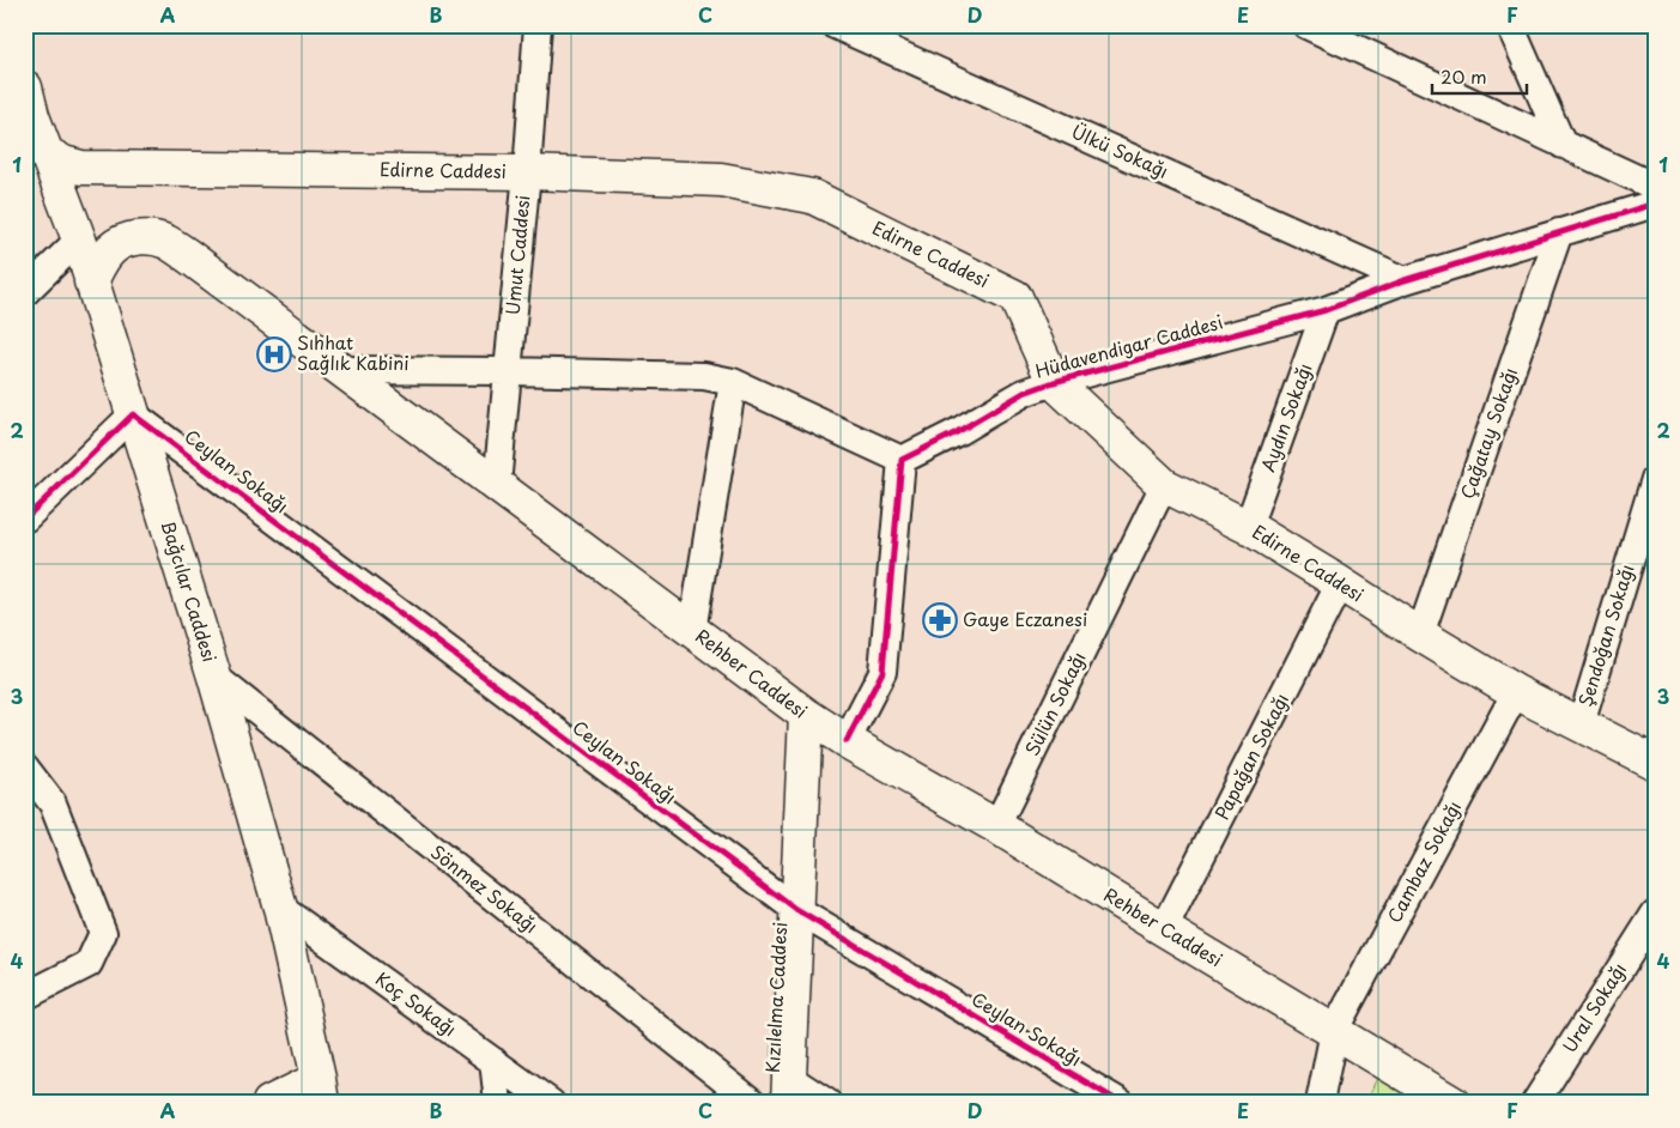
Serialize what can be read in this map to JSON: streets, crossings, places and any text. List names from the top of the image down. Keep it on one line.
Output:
{"streets":{"main road":["Edirne Caddesi","Bağcılar Caddesi","Rehber Caddesi","Kızılelma Caddesi"],"street":["Ülkü Sokağı","Umut Caddesi","Hüdavendigar Caddesi","Aydın Sokağı","Çağatay Sokağı","Ceylan Sokağı","Şendoğan Sokağı","Sülün Sokağı","Papağan Sokağı","Cambaz Sokağı","Sönmez Sokağı","Koç Sokağı","Ural Sokağı"]},"crossings":[["Ülkü Sokağı","Hüdavendigar Caddesi"],["Edirne Caddesi","Umut Caddesi"],["Edirne Caddesi","Hüdavendigar Caddesi"],["Edirne Caddesi","Aydın Sokağı"],["Edirne Caddesi","Çağatay Sokağı"],["Edirne Caddesi","Bağcılar Caddesi"],["Edirne Caddesi","Şendoğan Sokağı"],["Edirne Caddesi","Sülün Sokağı"],["Edirne Caddesi","Papağan Sokağı"],["Edirne Caddesi","Cambaz Sokağı"],["Umut Caddesi","Rehber Caddesi"],["Hüdavendigar Caddesi","Aydın Sokağı"],["Hüdavendigar Caddesi","Çağatay Sokağı"],["Ceylan Sokağı","Bağcılar Caddesi"],["Ceylan Sokağı","Kızılelma Caddesi"],["Bağcılar Caddesi","Rehber Caddesi"],["Bağcılar Caddesi","Sönmez Sokağı"],["Bağcılar Caddesi","Koç Sokağı"],["Rehber Caddesi","Sülün Sokağı"],["Rehber Caddesi","Papağan Sokağı"],["Rehber Caddesi","Cambaz Sokağı"],["Rehber Caddesi","Kızılelma Caddesi"]],"places":{"hospital":["Sıhhat Sağlık Kabini"],"pharmacy":["Gaye Eczanesi"]},"scale_bar":"20 m","grid":{"columns":["A","B","C","D","E","F"],"rows":["1","2","3","4"]}}
